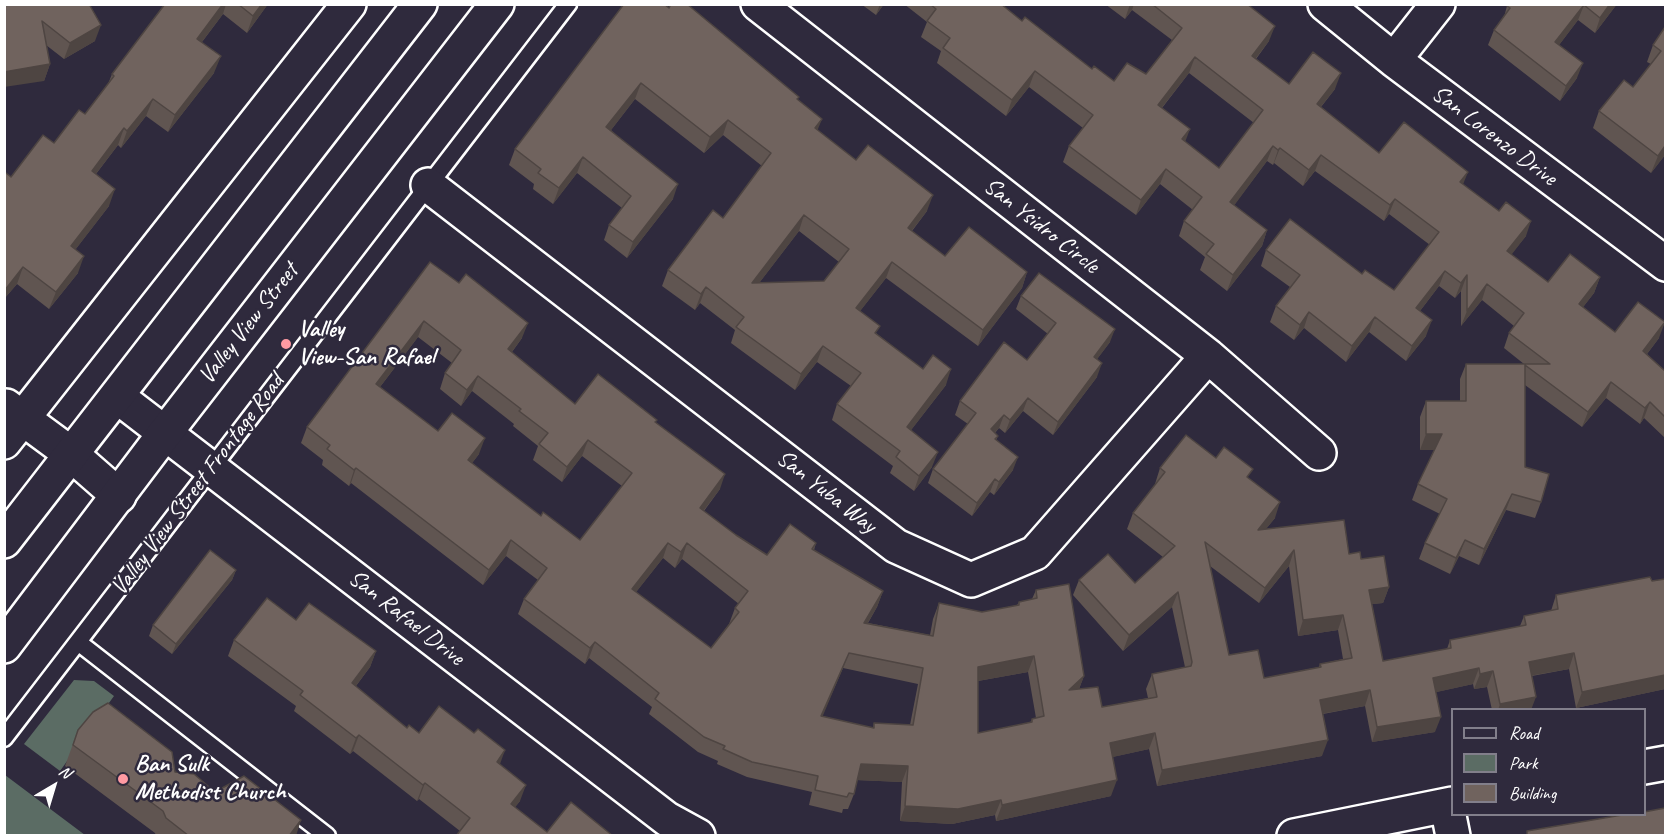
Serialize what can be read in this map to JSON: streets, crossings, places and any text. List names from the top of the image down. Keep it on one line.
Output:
{"streets":{"street":["San Lorenzo Drive","San Ysidro Circle","Valley View Street","San Yuba Way","San Rafael Drive"],"lane":["Valley View Street Frontage Road"]},"crossings":[["San Ysidro Circle","San Yuba Way"],["Valley View Street","San Rafael Drive"],["Valley View Street Frontage Road","San Yuba Way"],["Valley View Street Frontage Road","San Rafael Drive"]],"places":["Valley View-San Rafael","Ban Sulk Methodist Church"],"legend":["Road","Park","Building"],"north":"top right"}
